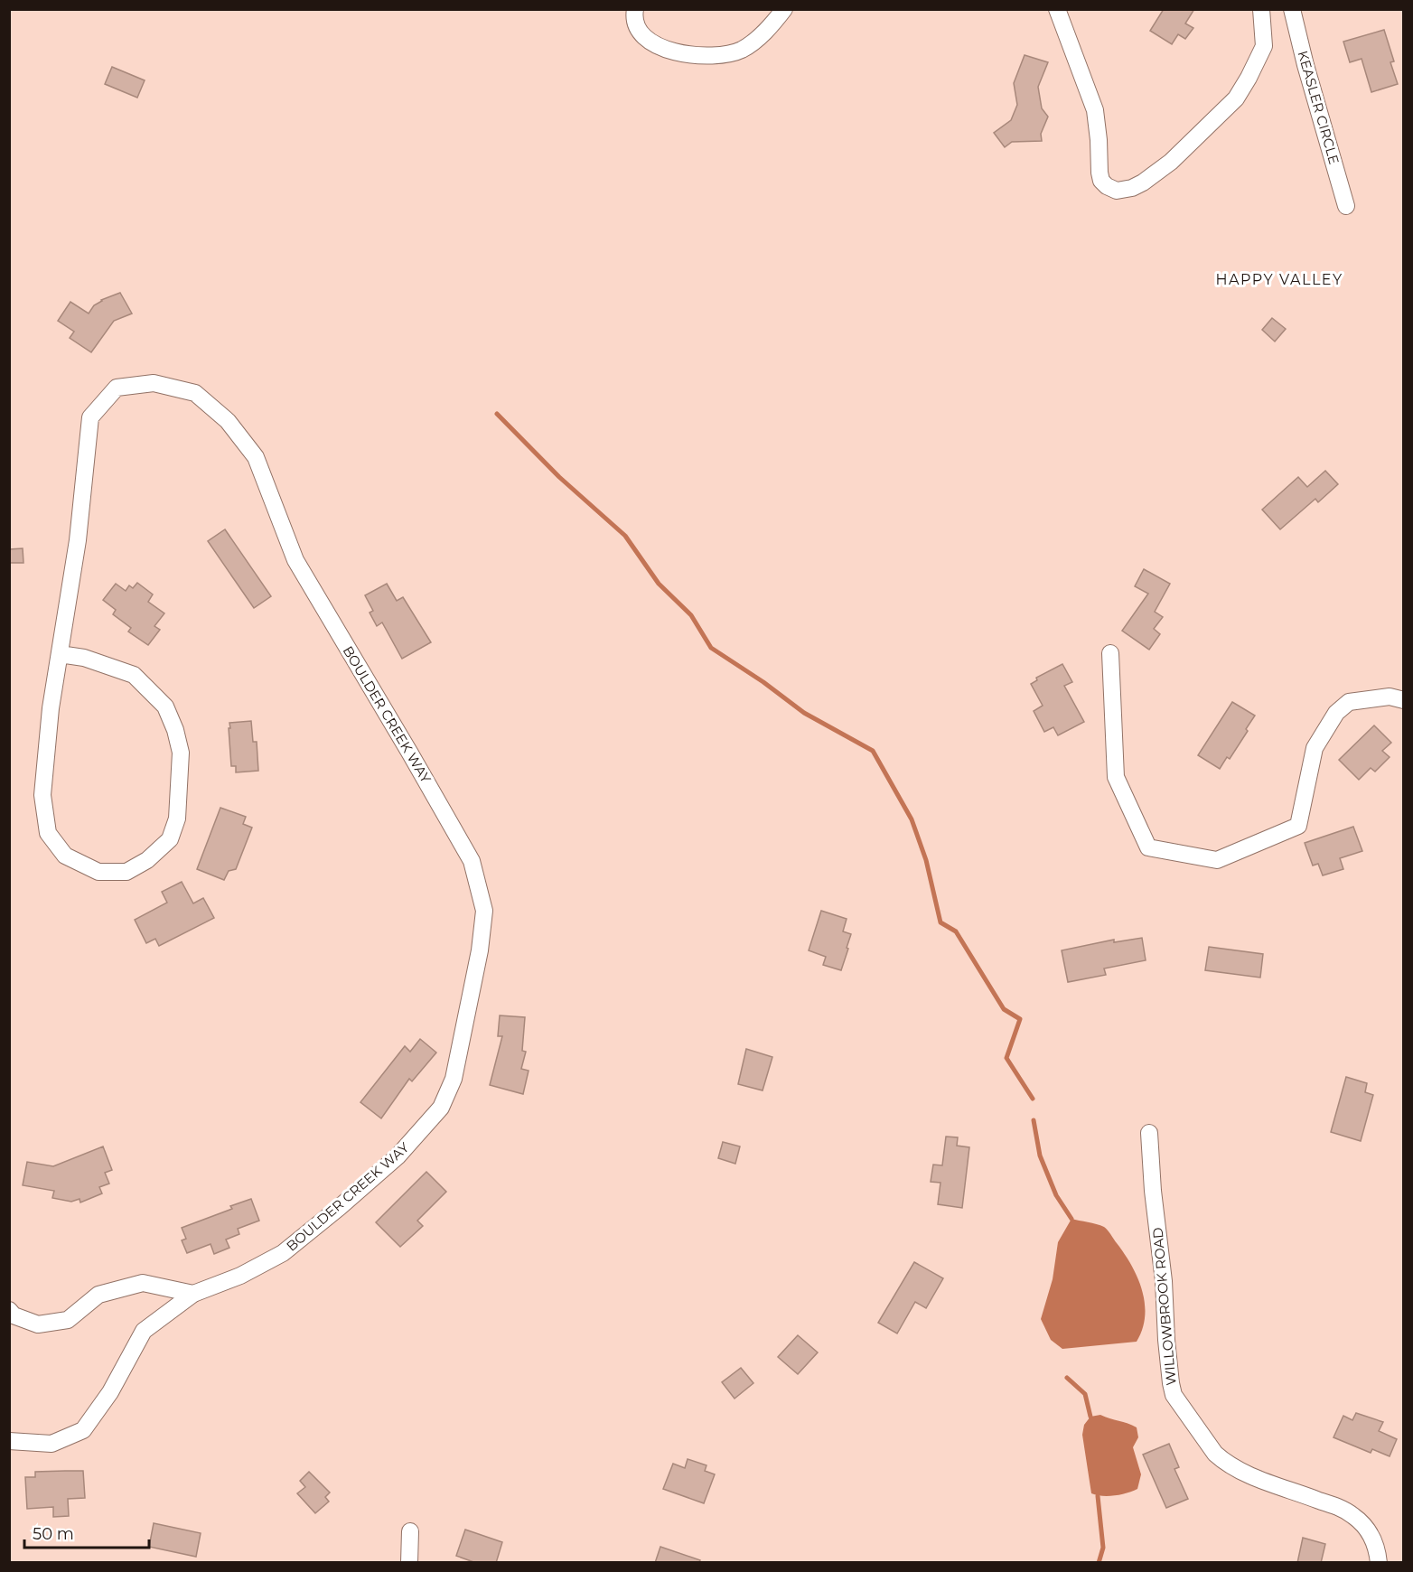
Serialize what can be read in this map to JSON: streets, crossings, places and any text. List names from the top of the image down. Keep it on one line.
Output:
{"streets":{"street":["KEASLER CIRCLE","BOULDER CREEK WAY","WILLOWBROOK ROAD"]},"districts":["HAPPY VALLEY"],"scale_bar":"50 m"}
